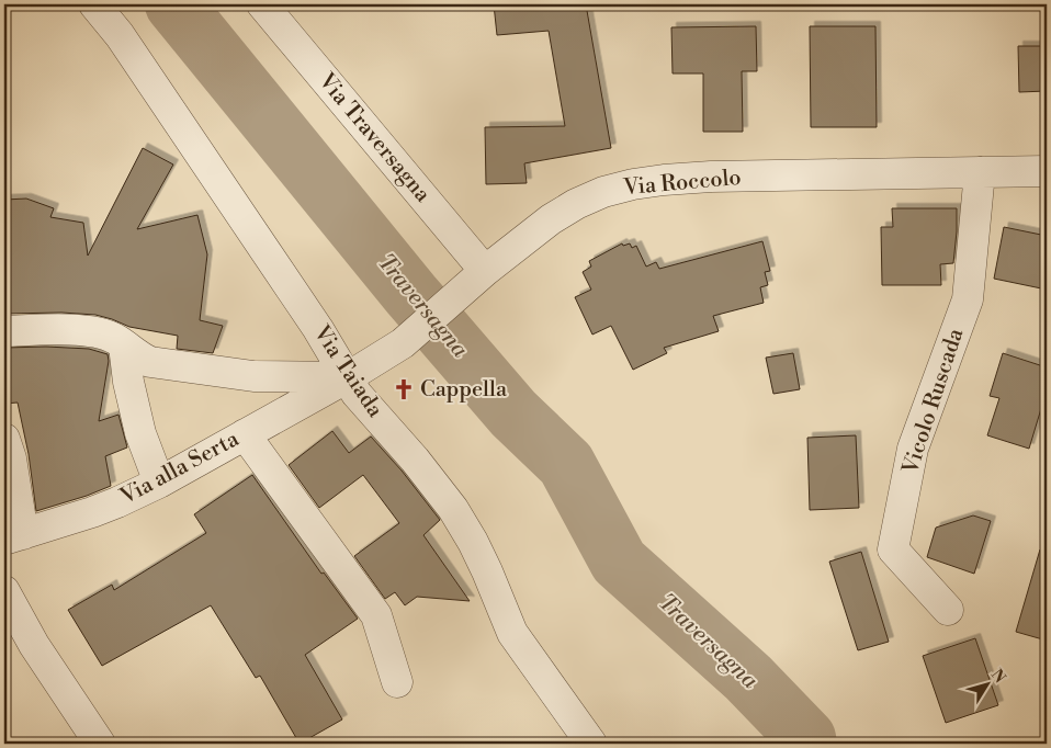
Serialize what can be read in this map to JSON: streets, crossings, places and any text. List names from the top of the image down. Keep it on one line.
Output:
{"streets":{"street":["Via Traversagna","Via Roccolo","Via Taiada","Vicolo Ruscada","Via alla Serta"]},"crossings":[["Via Traversagna","Via Roccolo"],["Via Roccolo","Via Taiada"],["Via Roccolo","Vicolo Ruscada"],["Via Roccolo","Via alla Serta"],["Via Taiada","Via alla Serta"]],"water":["Traversagna"],"places":{"church":["Cappella"]},"north":"top right"}
